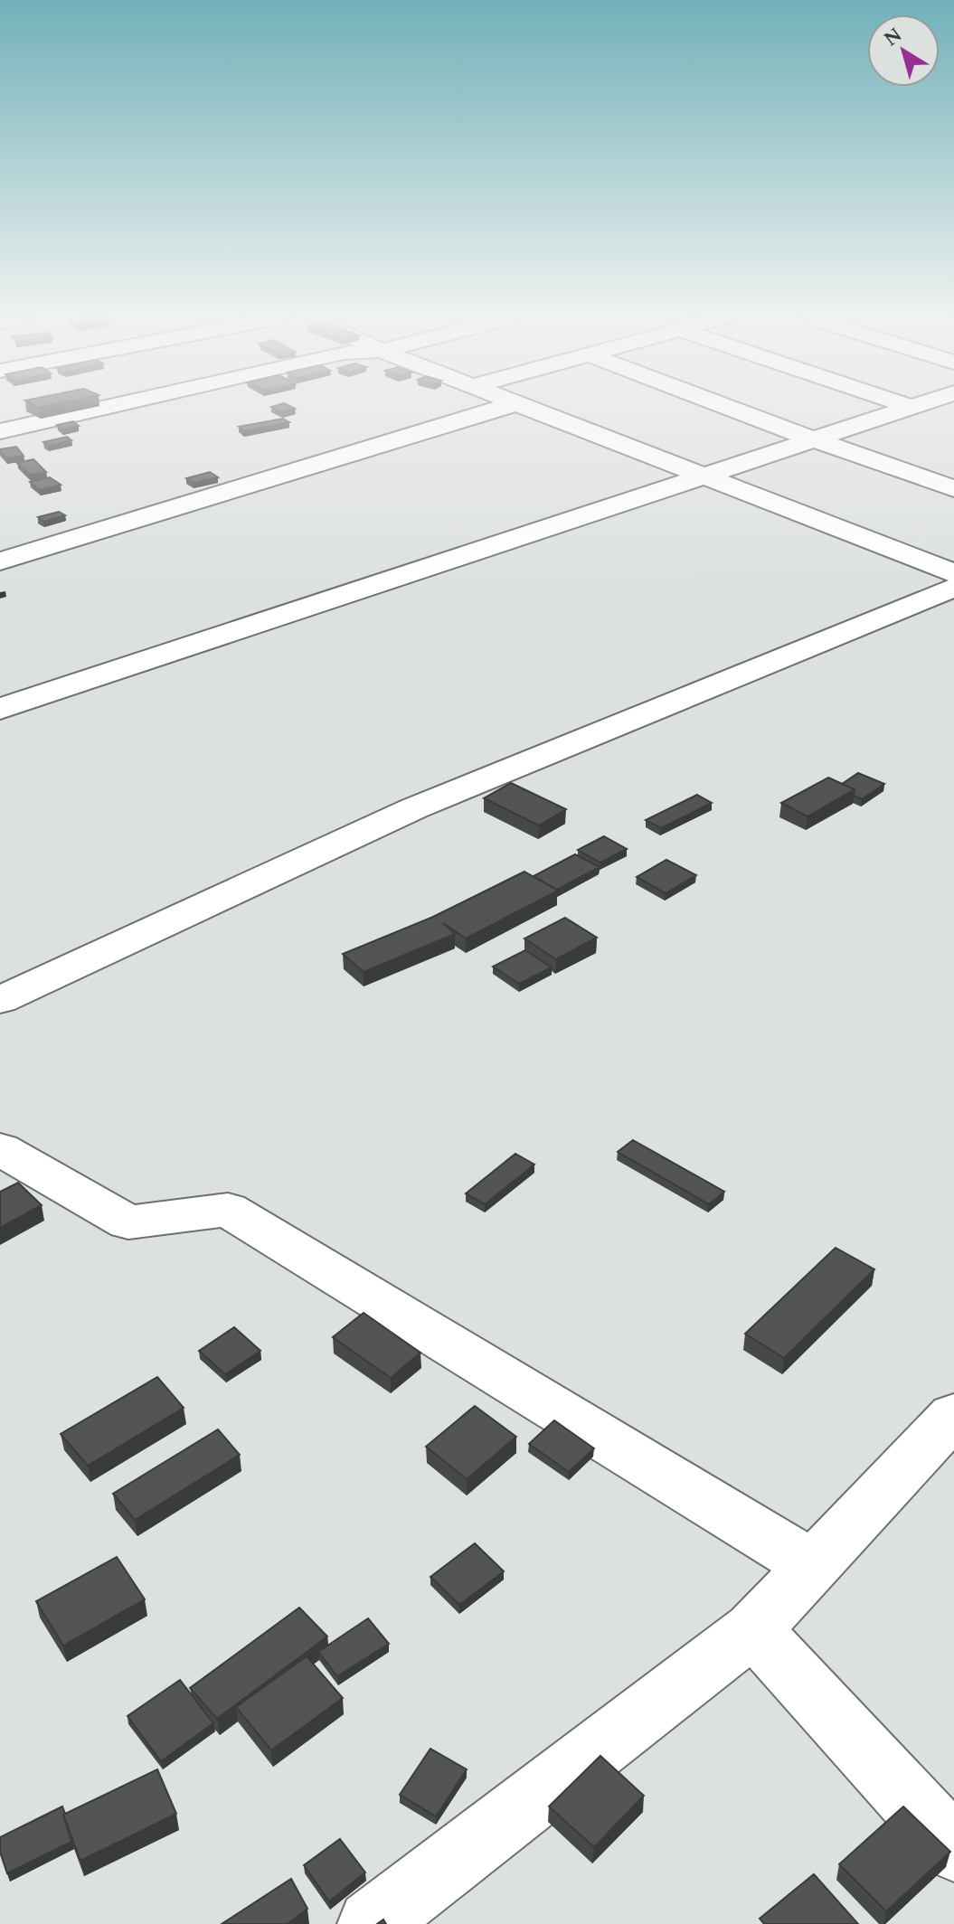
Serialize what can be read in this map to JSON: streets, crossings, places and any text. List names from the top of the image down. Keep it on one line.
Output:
{"north":"top left"}
